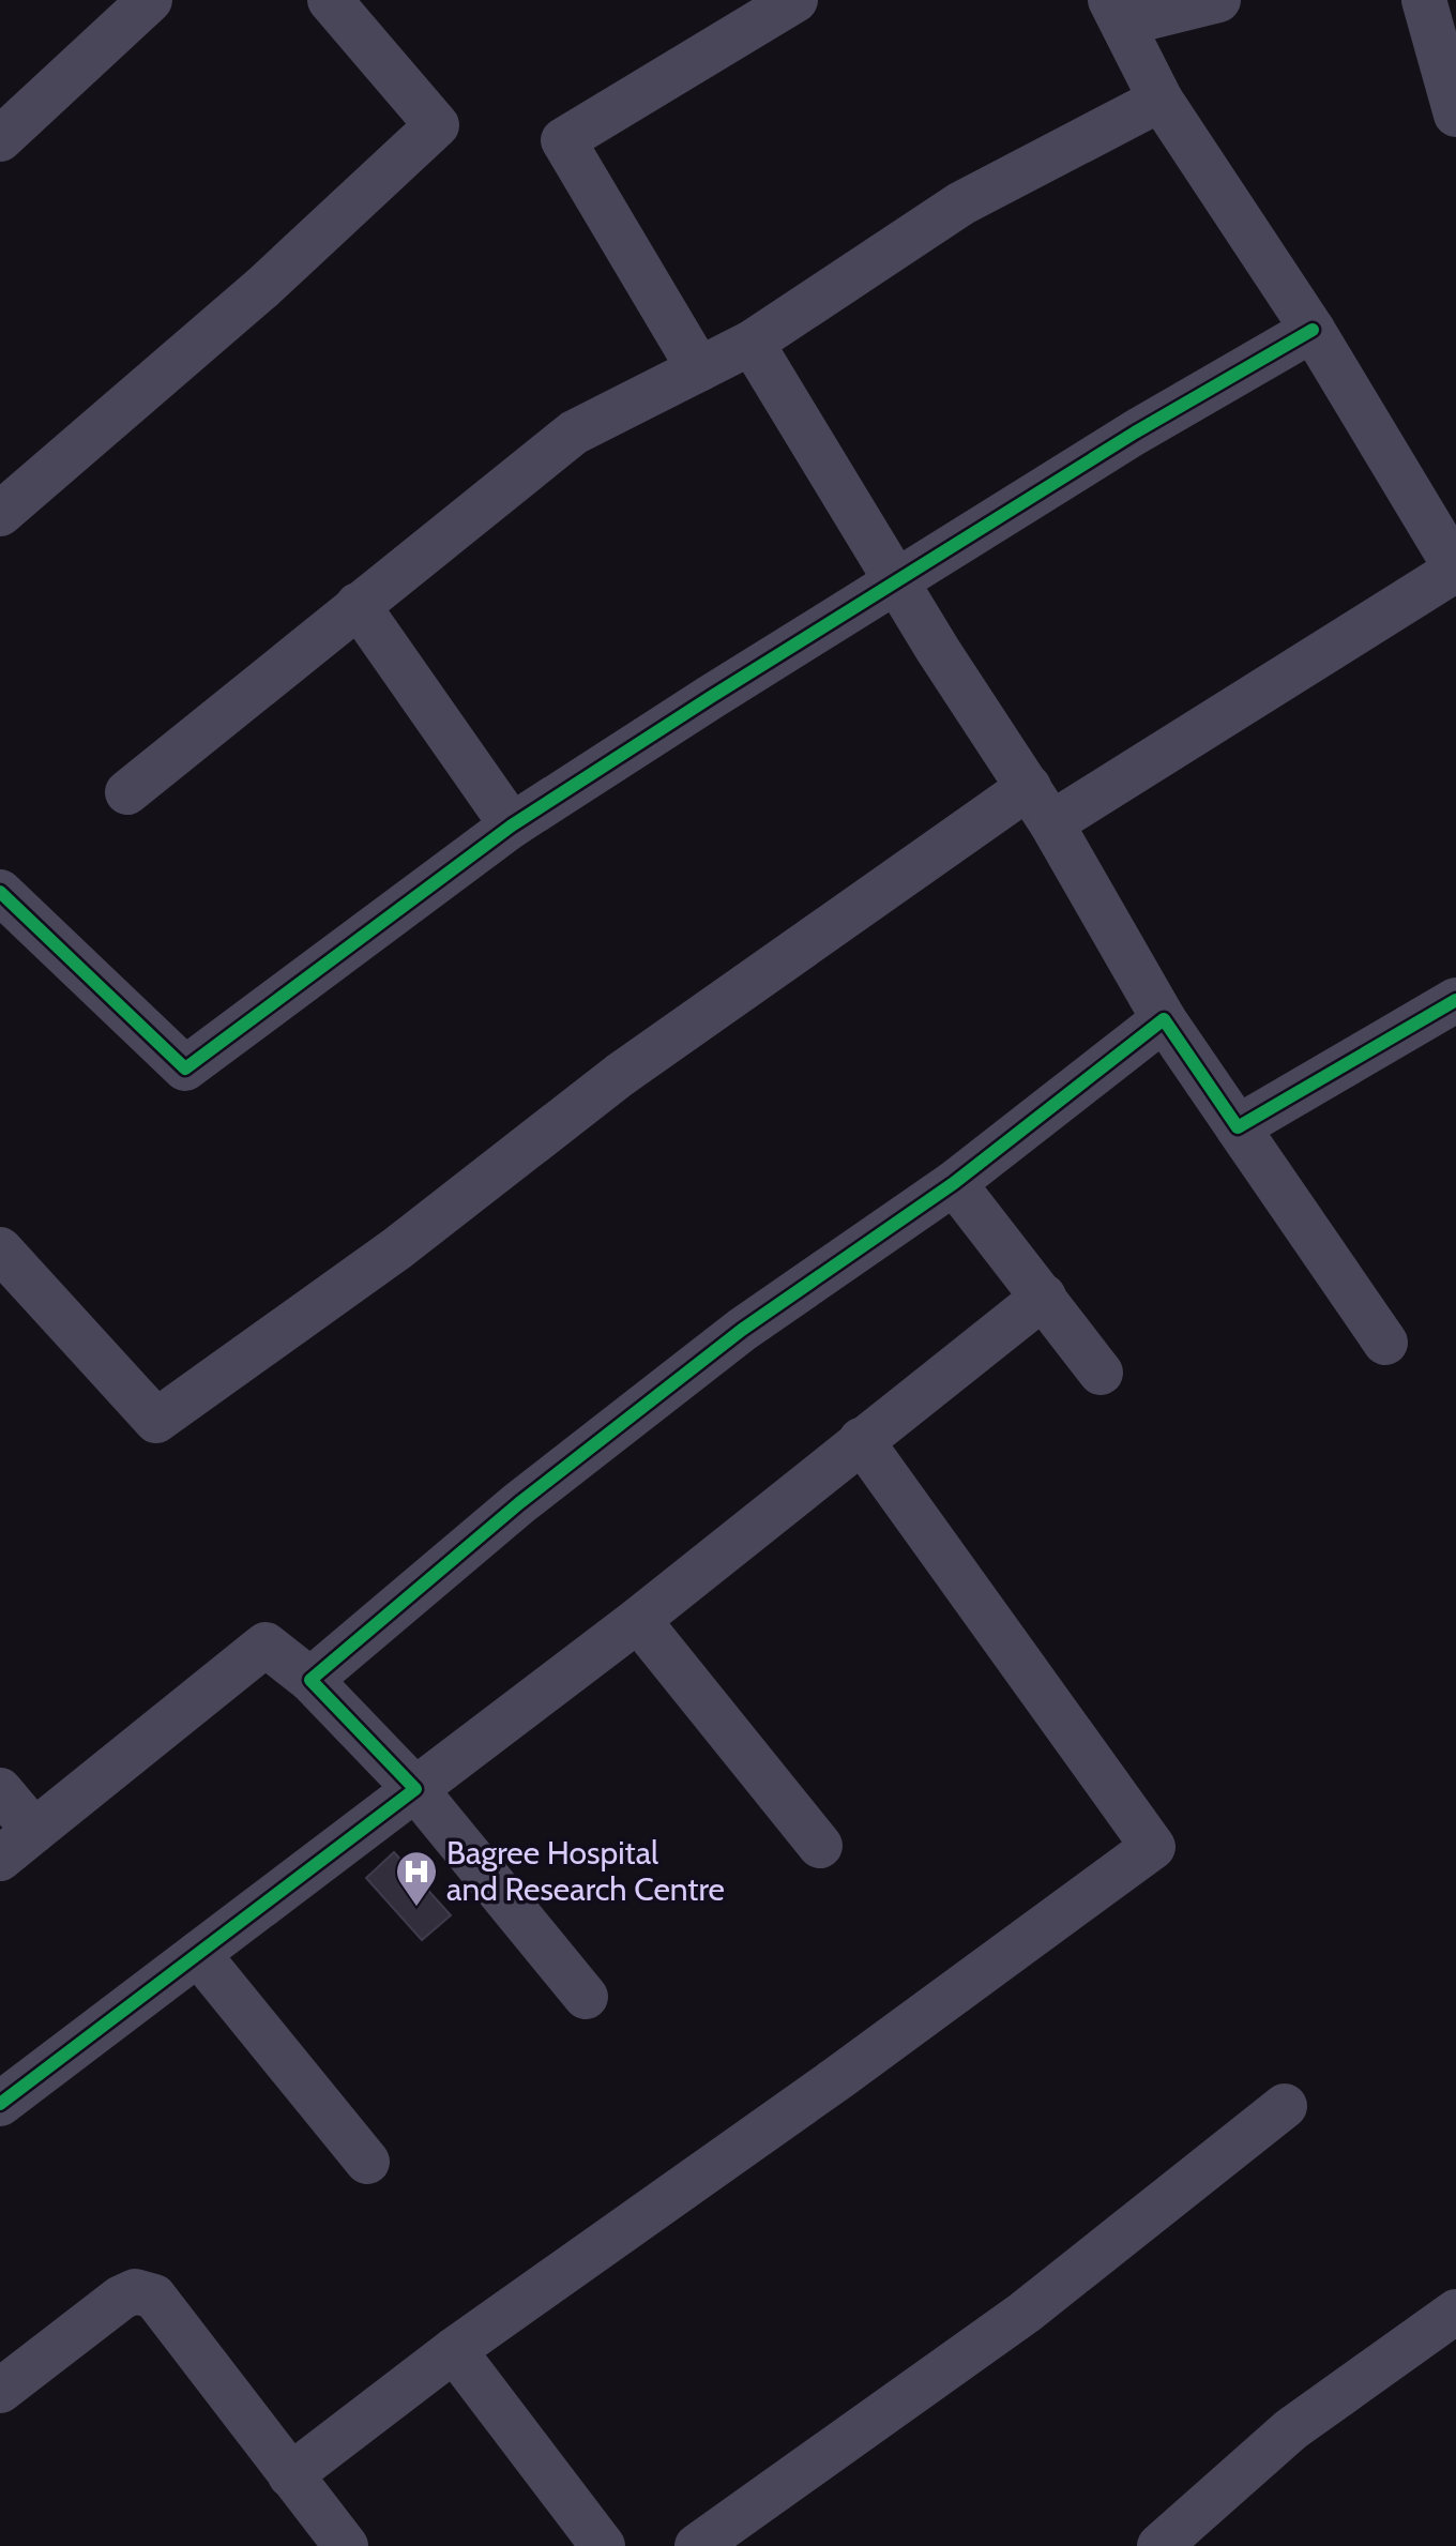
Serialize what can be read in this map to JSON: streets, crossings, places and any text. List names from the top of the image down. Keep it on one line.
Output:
{"places":{"hospital":["Bagree Hospital and Research Centre"]}}
